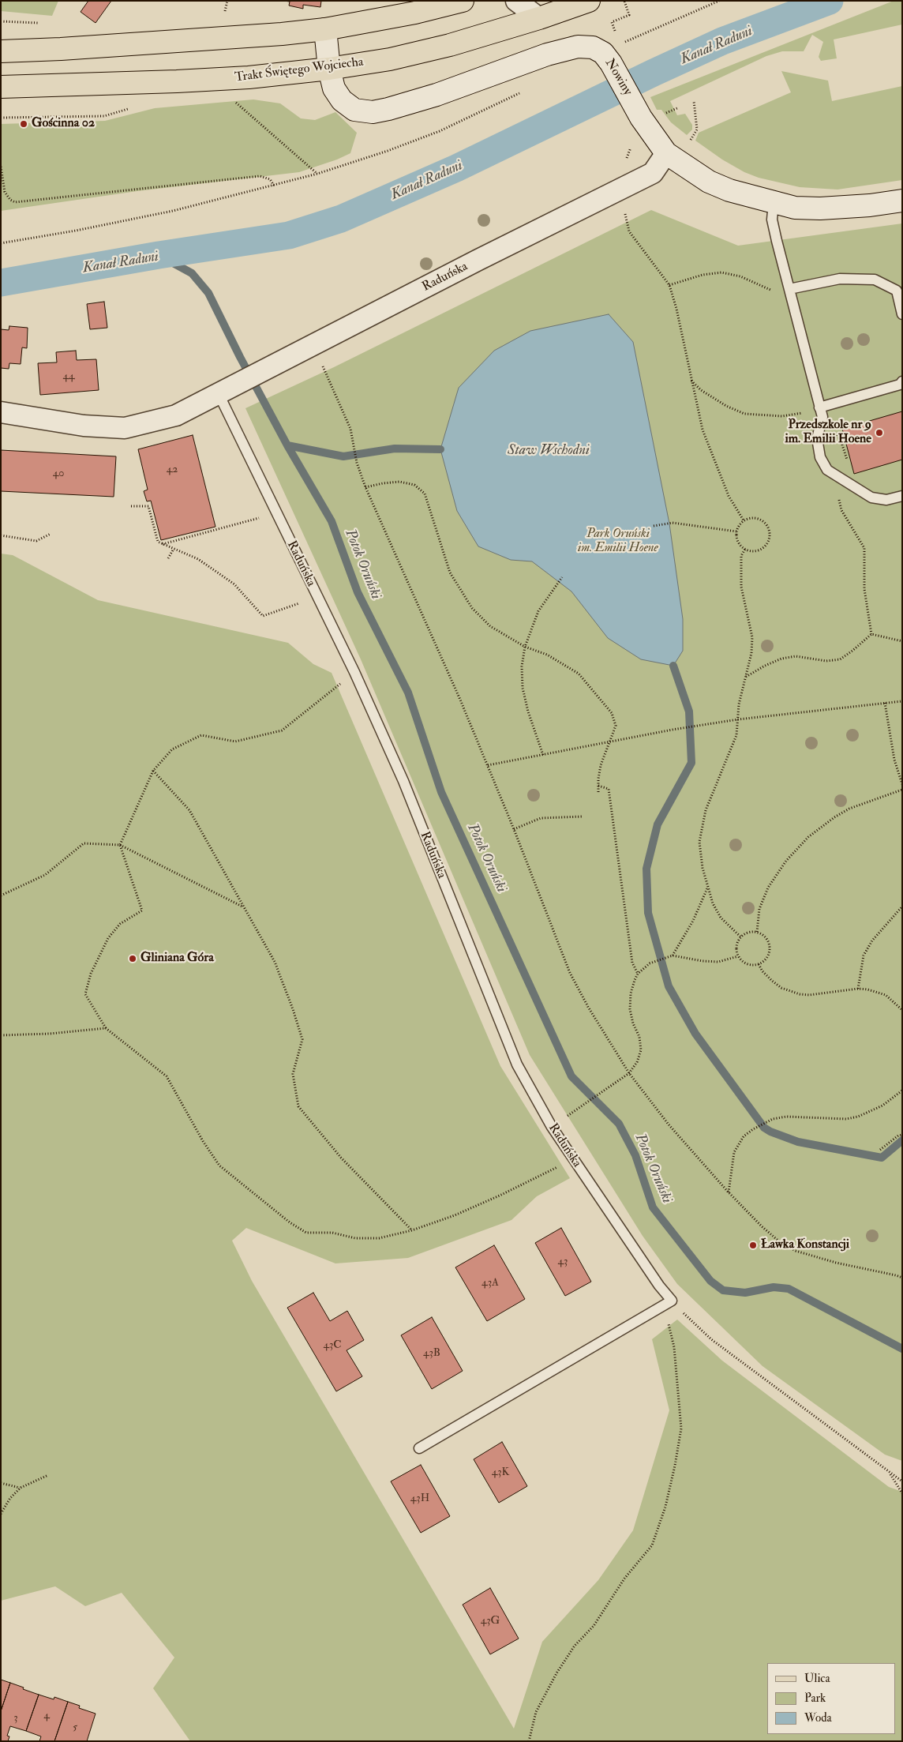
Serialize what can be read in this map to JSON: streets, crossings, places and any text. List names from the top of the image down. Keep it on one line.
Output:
{"streets":{"main road":["Trakt Świętego Wojciecha"],"street":["Nowiny","Raduńska"]},"crossings":[["Trakt Świętego Wojciecha","Nowiny"],["Nowiny","Raduńska"]],"water":["Kanał Raduni","Staw Wschodni","Potok Oruński"],"parks":["Park Oruński im. Emilii Hoene"],"places":["Gościnna 02","Przedszkole nr 9 im. Emilii Hoene","Gliniana Góra","Ławka Konstancji"],"house_numbers":["44","42","40","43","43A","43C","43B","43K","43H","43G","4","3","5"],"legend":["Ulica","Park","Woda"]}
